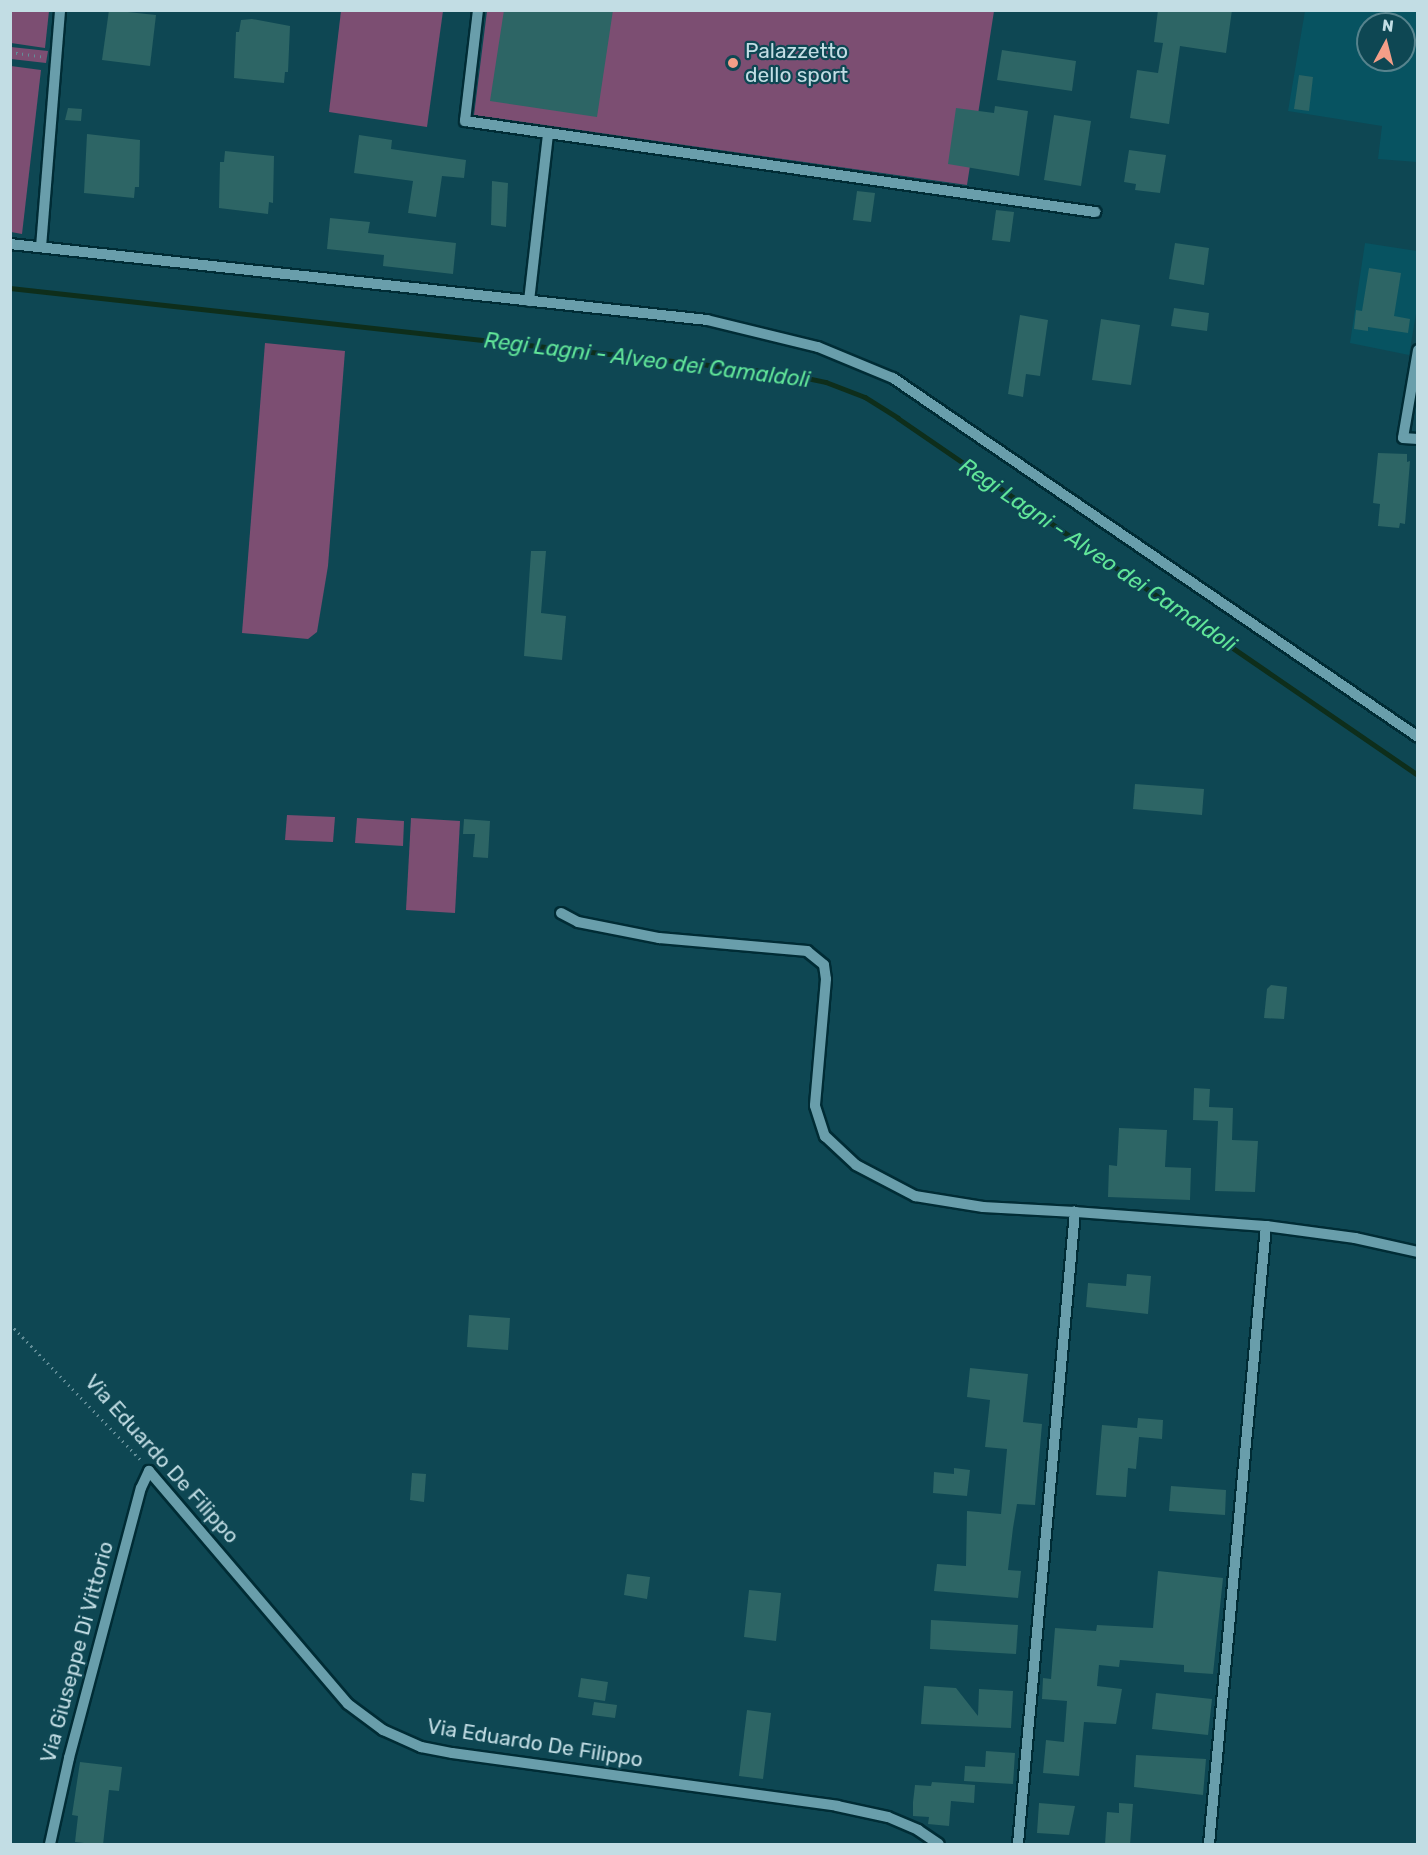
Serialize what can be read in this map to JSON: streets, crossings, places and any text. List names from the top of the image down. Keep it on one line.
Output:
{"streets":{"street":["Via Eduardo De Filippo","Via Giuseppe Di Vittorio"]},"crossings":[["Via Eduardo De Filippo","Via Giuseppe Di Vittorio"]],"water":["Regi Lagni - Alveo dei Camaldoli"],"places":["Palazzetto dello sport"],"north":"top"}
